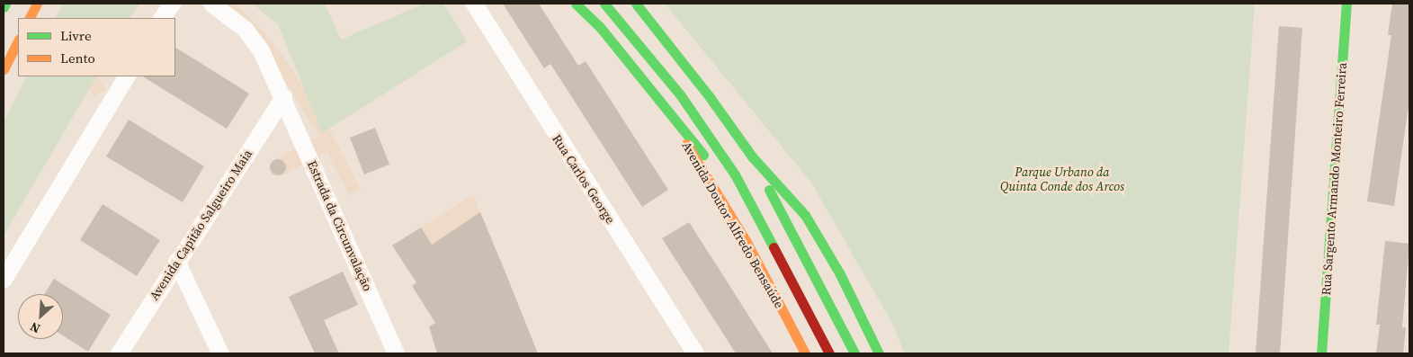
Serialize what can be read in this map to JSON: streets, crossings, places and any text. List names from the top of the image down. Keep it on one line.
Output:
{"streets":{"main road":["Rua Sargento Armando Monteiro Ferreira","Avenida Doutor Alfredo Bensaúde"],"street":["Rua Carlos George","Avenida Capitão Salgueiro Maia","Estrada da Circunvalação"]},"crossings":[["Avenida Capitão Salgueiro Maia","Estrada da Circunvalação"]],"parks":["Parque Urbano da Quinta Conde dos Arcos"],"legend":["Livre","Lento"],"north":"bottom left"}
